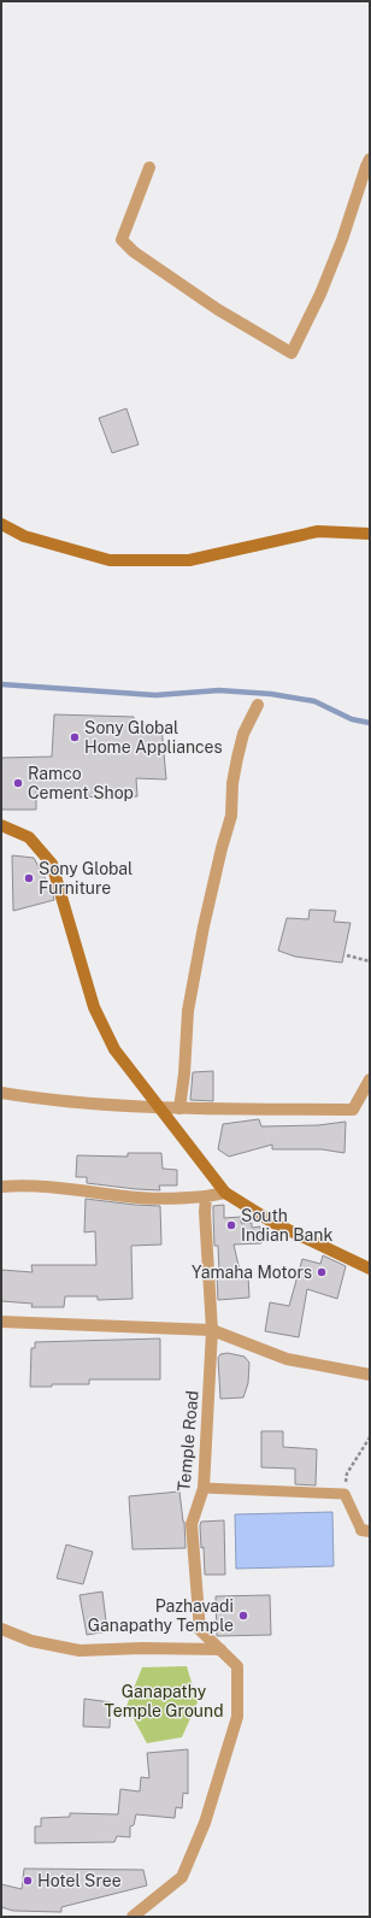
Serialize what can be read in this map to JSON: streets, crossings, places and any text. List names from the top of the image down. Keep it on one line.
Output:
{"streets":{"street":["Temple Road"]},"parks":["Ganapathy Temple Ground"],"places":["Sony Global Home Appliances","Ramco Cement Shop","Sony Global Furniture","South Indian Bank","Yamaha Motors","Pazhavadi Ganapathy Temple","Hotel Sree"]}
